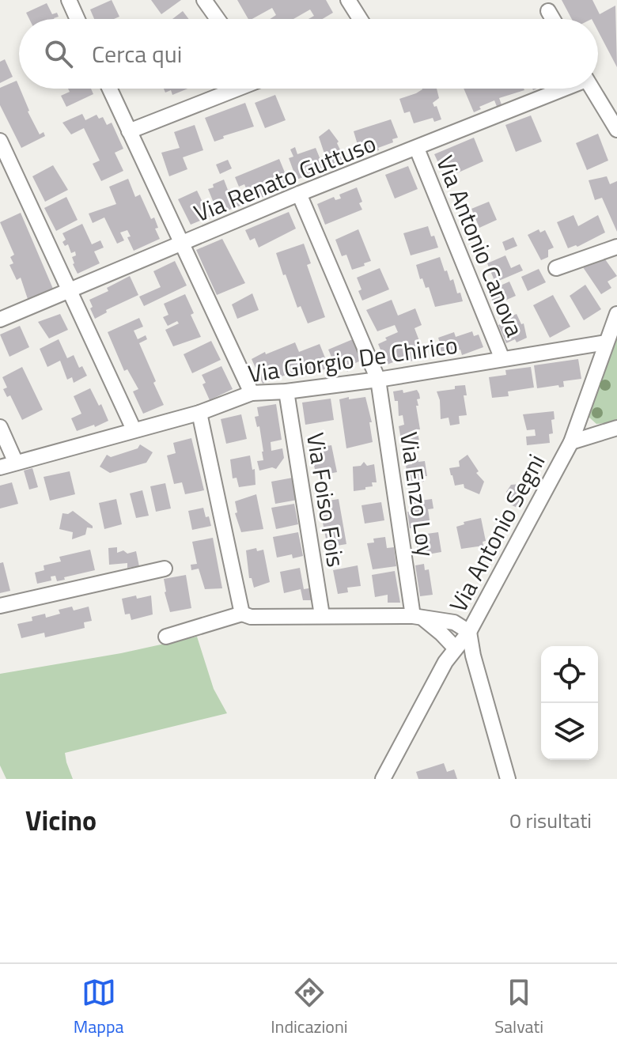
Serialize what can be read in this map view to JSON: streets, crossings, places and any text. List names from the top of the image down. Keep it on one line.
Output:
{"streets":{"street":["Via Renato Guttuso","Via Antonio Canova","Via Giorgio De Chirico","Via Enzo Loy","Via Foiso Fois","Via Antonio Segni"]},"crossings":[["Via Renato Guttuso","Via Antonio Canova"],["Via Renato Guttuso","Via Enzo Loy"],["Via Antonio Canova","Via Giorgio De Chirico"],["Via Giorgio De Chirico","Via Enzo Loy"],["Via Giorgio De Chirico","Via Foiso Fois"],["Via Giorgio De Chirico","Via Antonio Segni"]],"page":{"search":"Cerca qui","heading":["Vicino","0 risultati"],"nav":["Mappa","Indicazioni","Salvati"]}}
